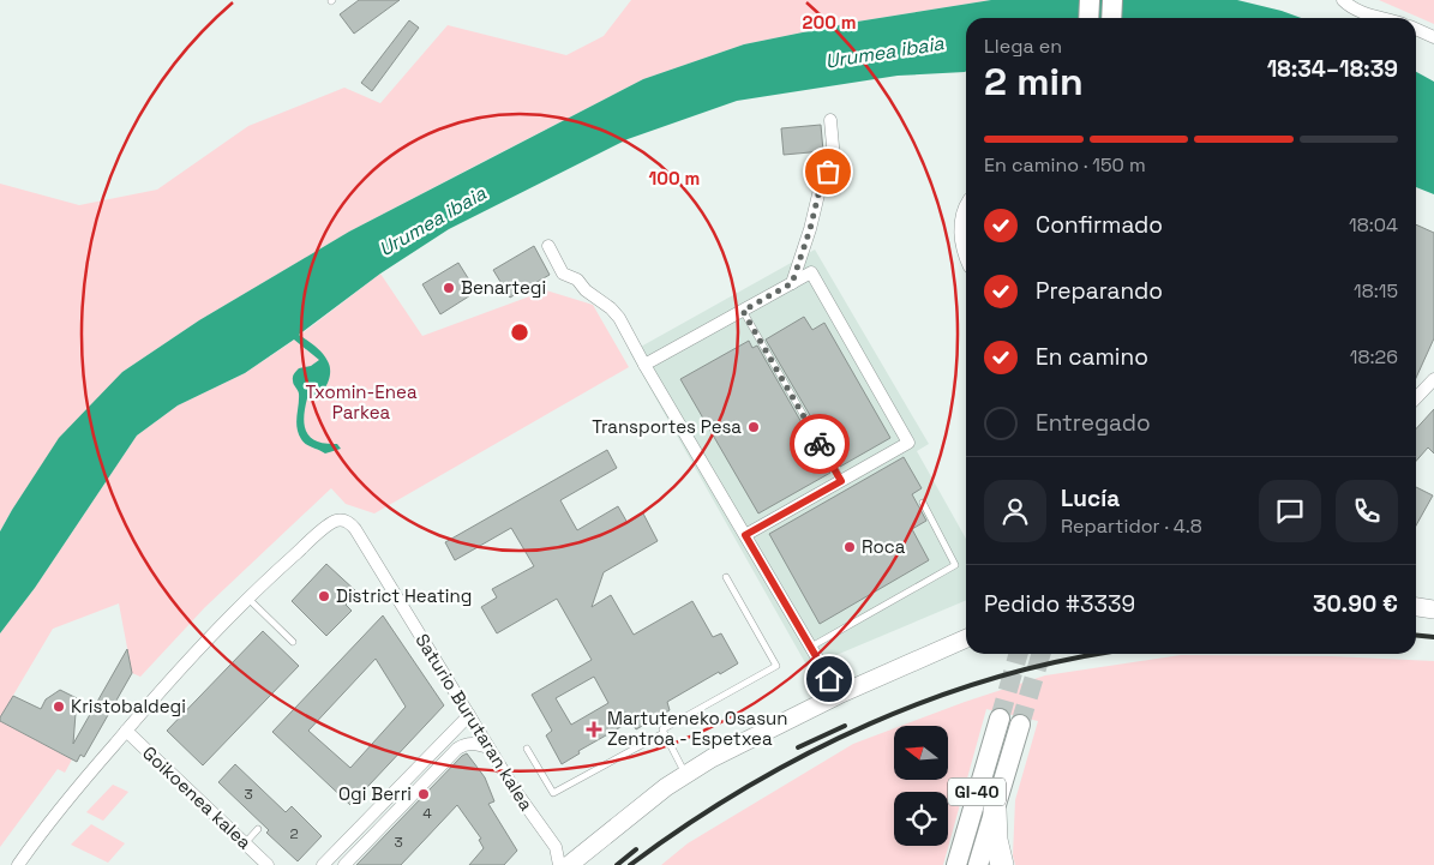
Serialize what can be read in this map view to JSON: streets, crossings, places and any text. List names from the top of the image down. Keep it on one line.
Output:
{"streets":{"main road":["GI-40"],"street":["Saturio Burutaran kalea","Goikoenea kalea"]},"water":["Urumea ibaia"],"parks":["Txomin-Enea Parkea"],"places":{"other":["Benartegi","Transportes Pesa","Roca","District Heating","Kristobaldegi","Ogi Berri"],"health":["Martuteneko Osasun Zentroa - Espetxea"]},"house_numbers":["3","4","2","3"],"north":"left","page":{"heading":["2 min","Llega en","18:34–18:39"],"panel":["Lucía","Repartidor · 4.8","Pedido #3339","30.90 €"],"bar":"En camino · 150 m","list":[["Confirmado","18:04"],["Preparando","18:15"],["En camino","18:26"],"Entregado"]},"rings":["200 m","100 m"]}
